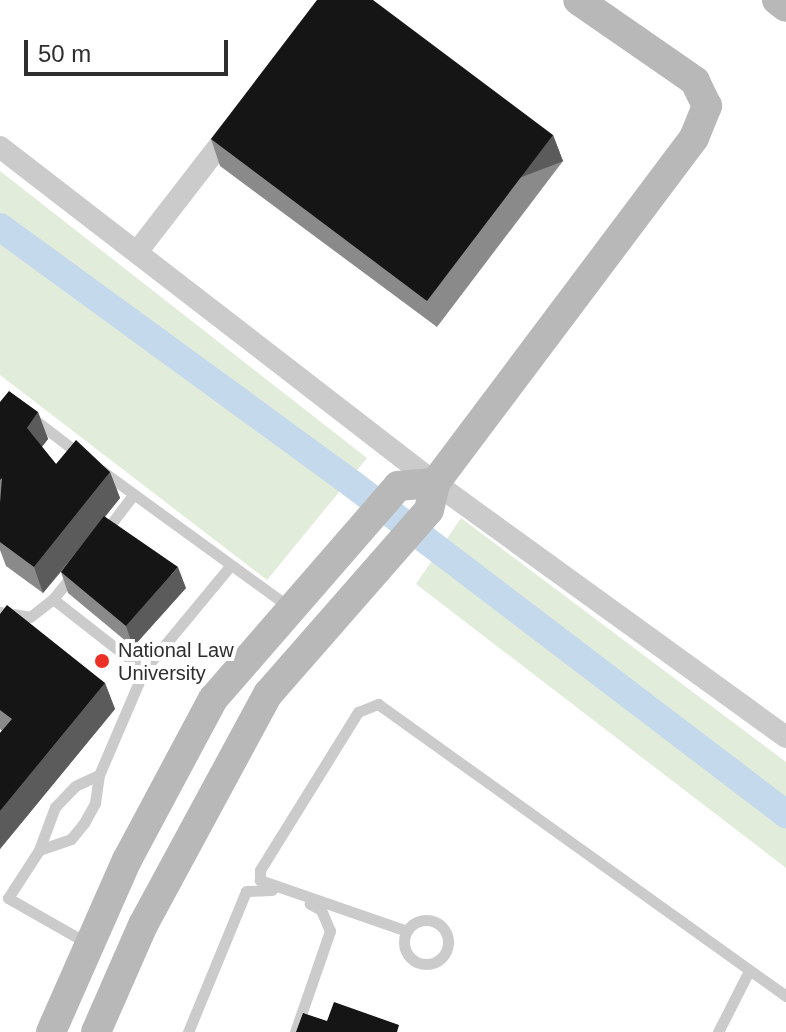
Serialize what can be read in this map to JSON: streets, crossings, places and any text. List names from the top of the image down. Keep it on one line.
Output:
{"places":["National Law University"],"scale_bar":"50 m"}
